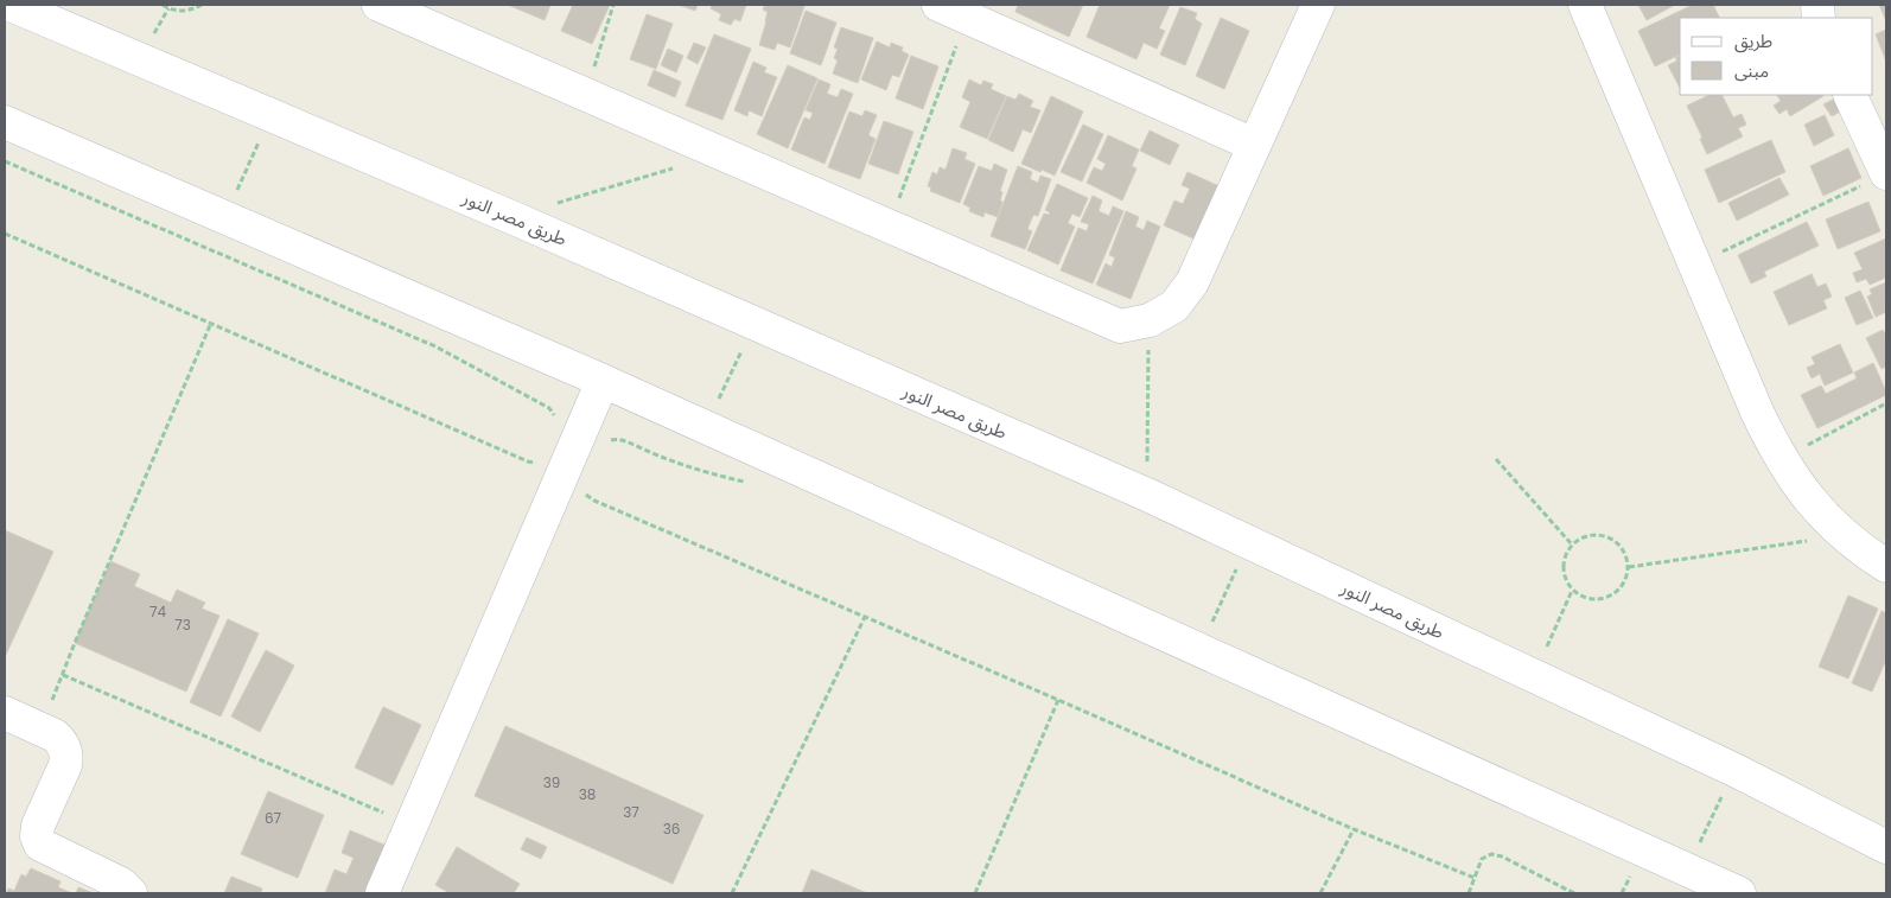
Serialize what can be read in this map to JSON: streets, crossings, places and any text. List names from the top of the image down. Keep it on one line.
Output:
{"streets":{"street":["طريق مصر النور"]},"house_numbers":["74","73","39","38","37","67","36"],"legend":["طريق","مبنى"]}
